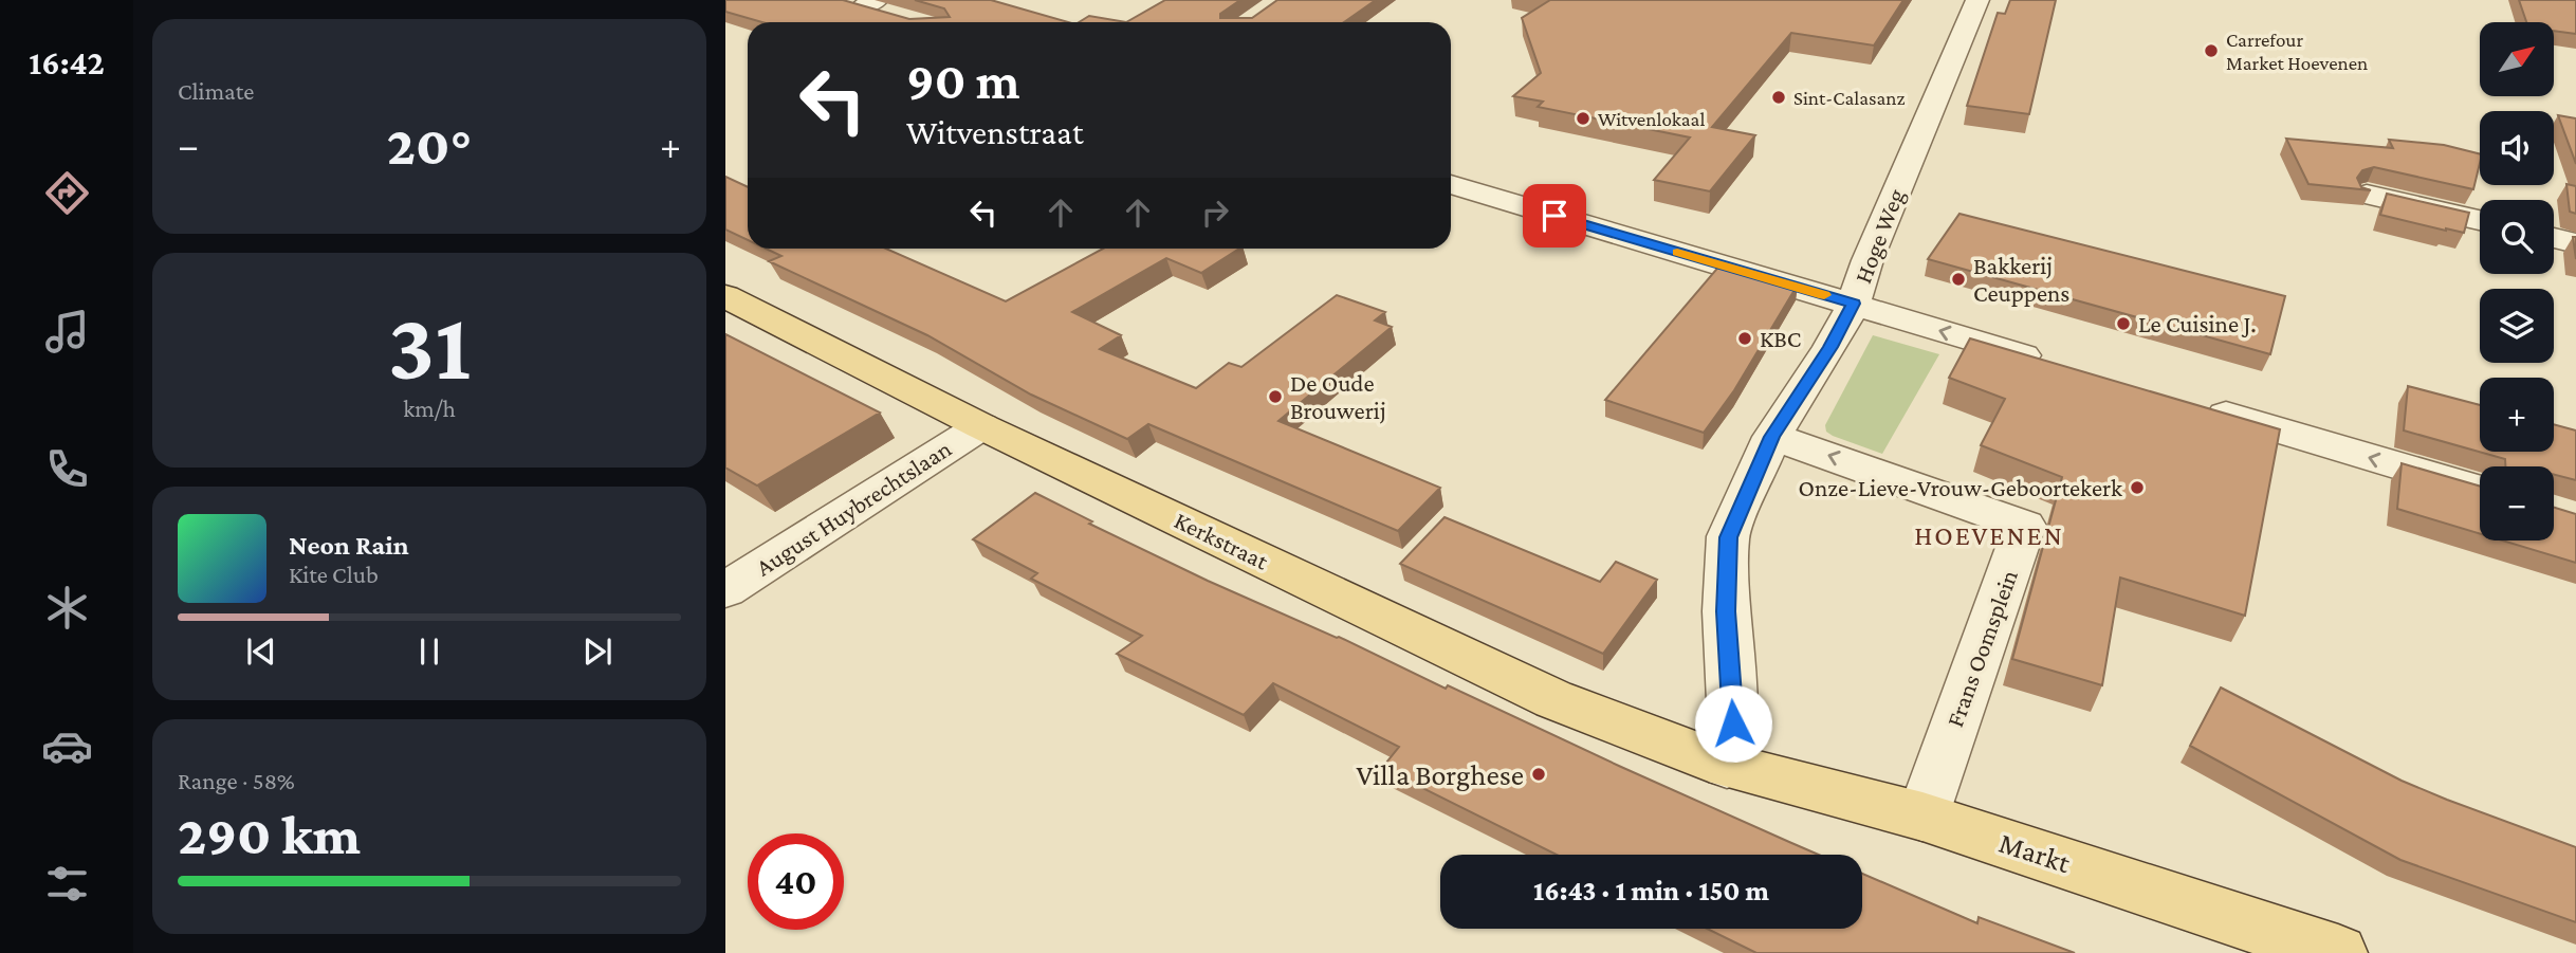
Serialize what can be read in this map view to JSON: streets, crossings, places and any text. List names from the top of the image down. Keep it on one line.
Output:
{"streets":{"main road":["Kerkstraat","Markt"],"street":["Hoge Weg","August Huybrechtslaan","Frans Oomsplein"]},"crossings":[["Hoge Weg","Kerkstraat"],["Hoge Weg","Frans Oomsplein"],["Hoge Weg","Markt"],["August Huybrechtslaan","Kerkstraat"],["Kerkstraat","Markt"],["Frans Oomsplein","Markt"]],"districts":["HOEVENEN"],"places":["Carrefour Market Hoevenen","Sint-Calasanz","Witvenlokaal","Bakkerij Ceuppens","Le Cuisine J.","KBC","De Oude Brouwerij","Onze-Lieve-Vrouw-Geboortekerk","Villa Borghese"],"north":"top right","page":{"tabs":"16:42","tile":["Climate",["31","km/h"],["Range · 58%","290 km"]],"map_buttons":["+","−"],"turn":["90 m","Witvenstraat"],"heat":["−","20°","+"],"song":["Neon Rain","Kite Club"],"limit":"40","trip":"16:43 · 1 min · 150 m"}}
